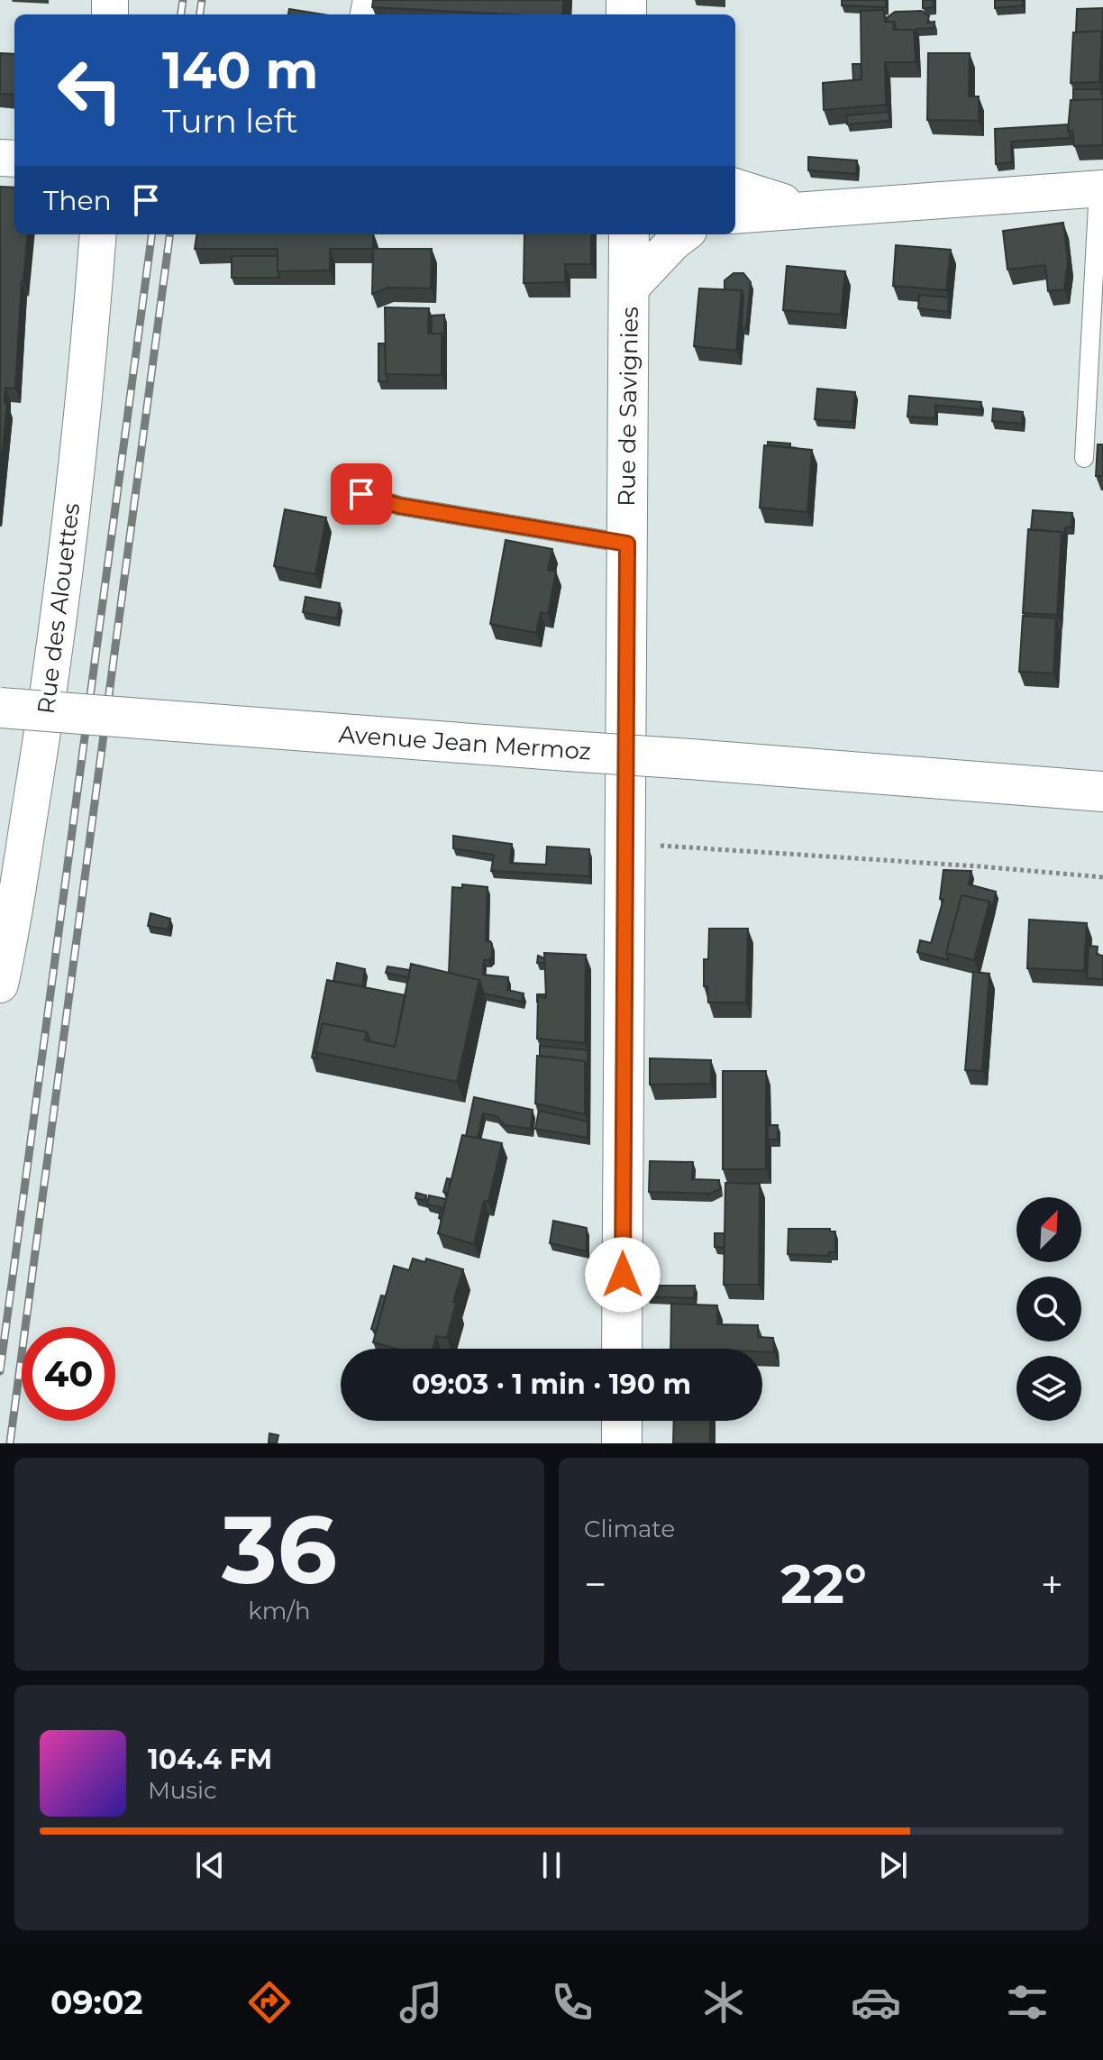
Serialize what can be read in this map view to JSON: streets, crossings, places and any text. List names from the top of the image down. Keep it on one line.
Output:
{"streets":{"street":["Rue de Savignies","Rue des Alouettes","Avenue Jean Mermoz"]},"north":"top right","page":{"turn":["140 m","Turn left"],"then":"Then","limit":"40","trip":"09:03 · 1 min · 190 m","tile":[["36","km/h"],"Climate"],"heat":["−","22°","+"],"song":["104.4 FM","Music"],"tabs":"09:02"}}
